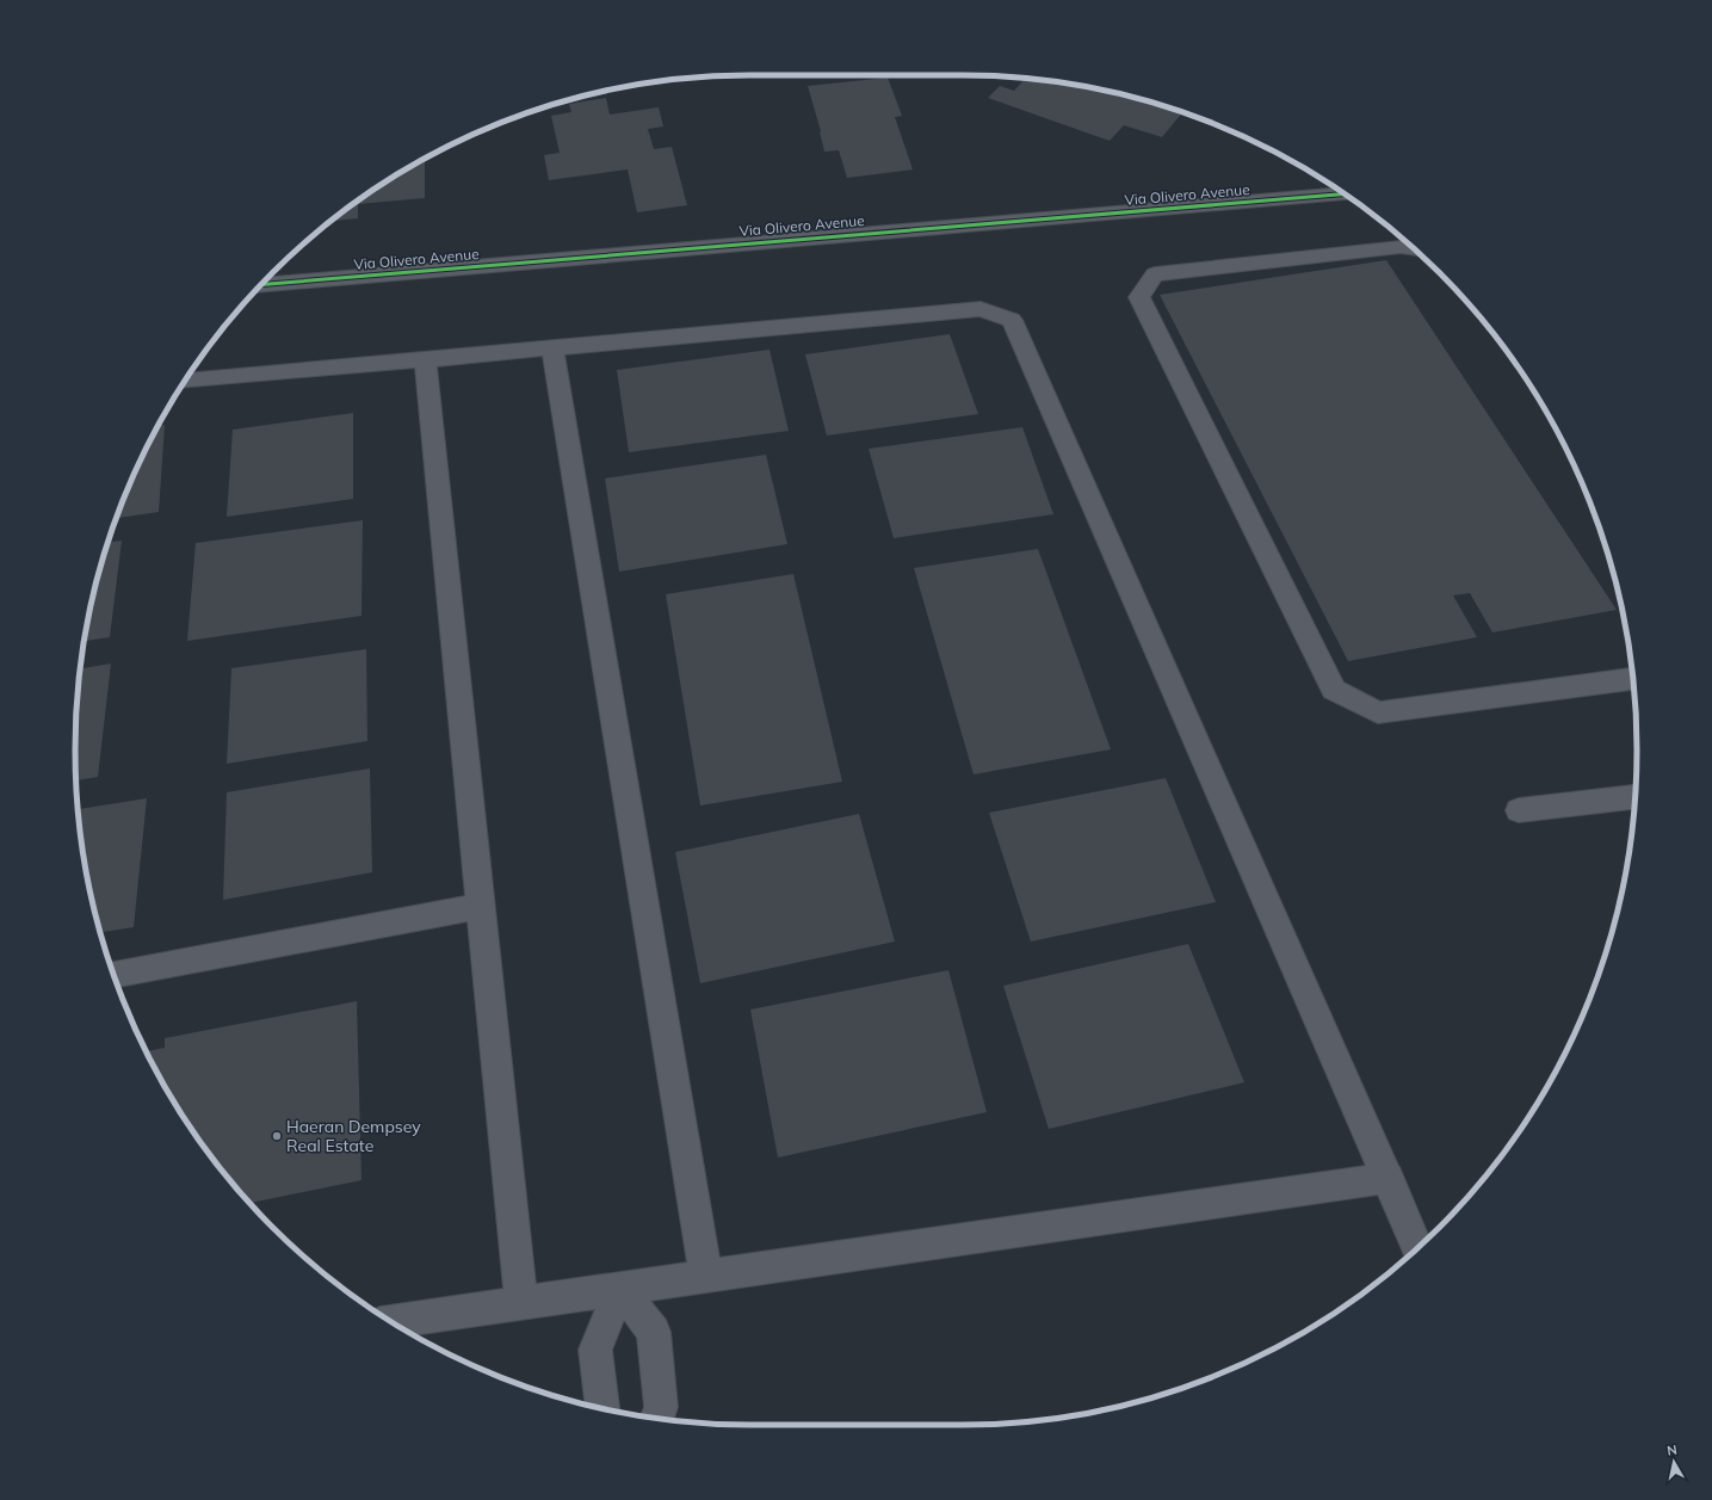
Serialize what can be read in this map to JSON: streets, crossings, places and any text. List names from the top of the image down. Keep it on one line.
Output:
{"streets":{"street":["Via Olivero Avenue"]},"places":["Haeran Dempsey Real Estate"],"north":"top"}
